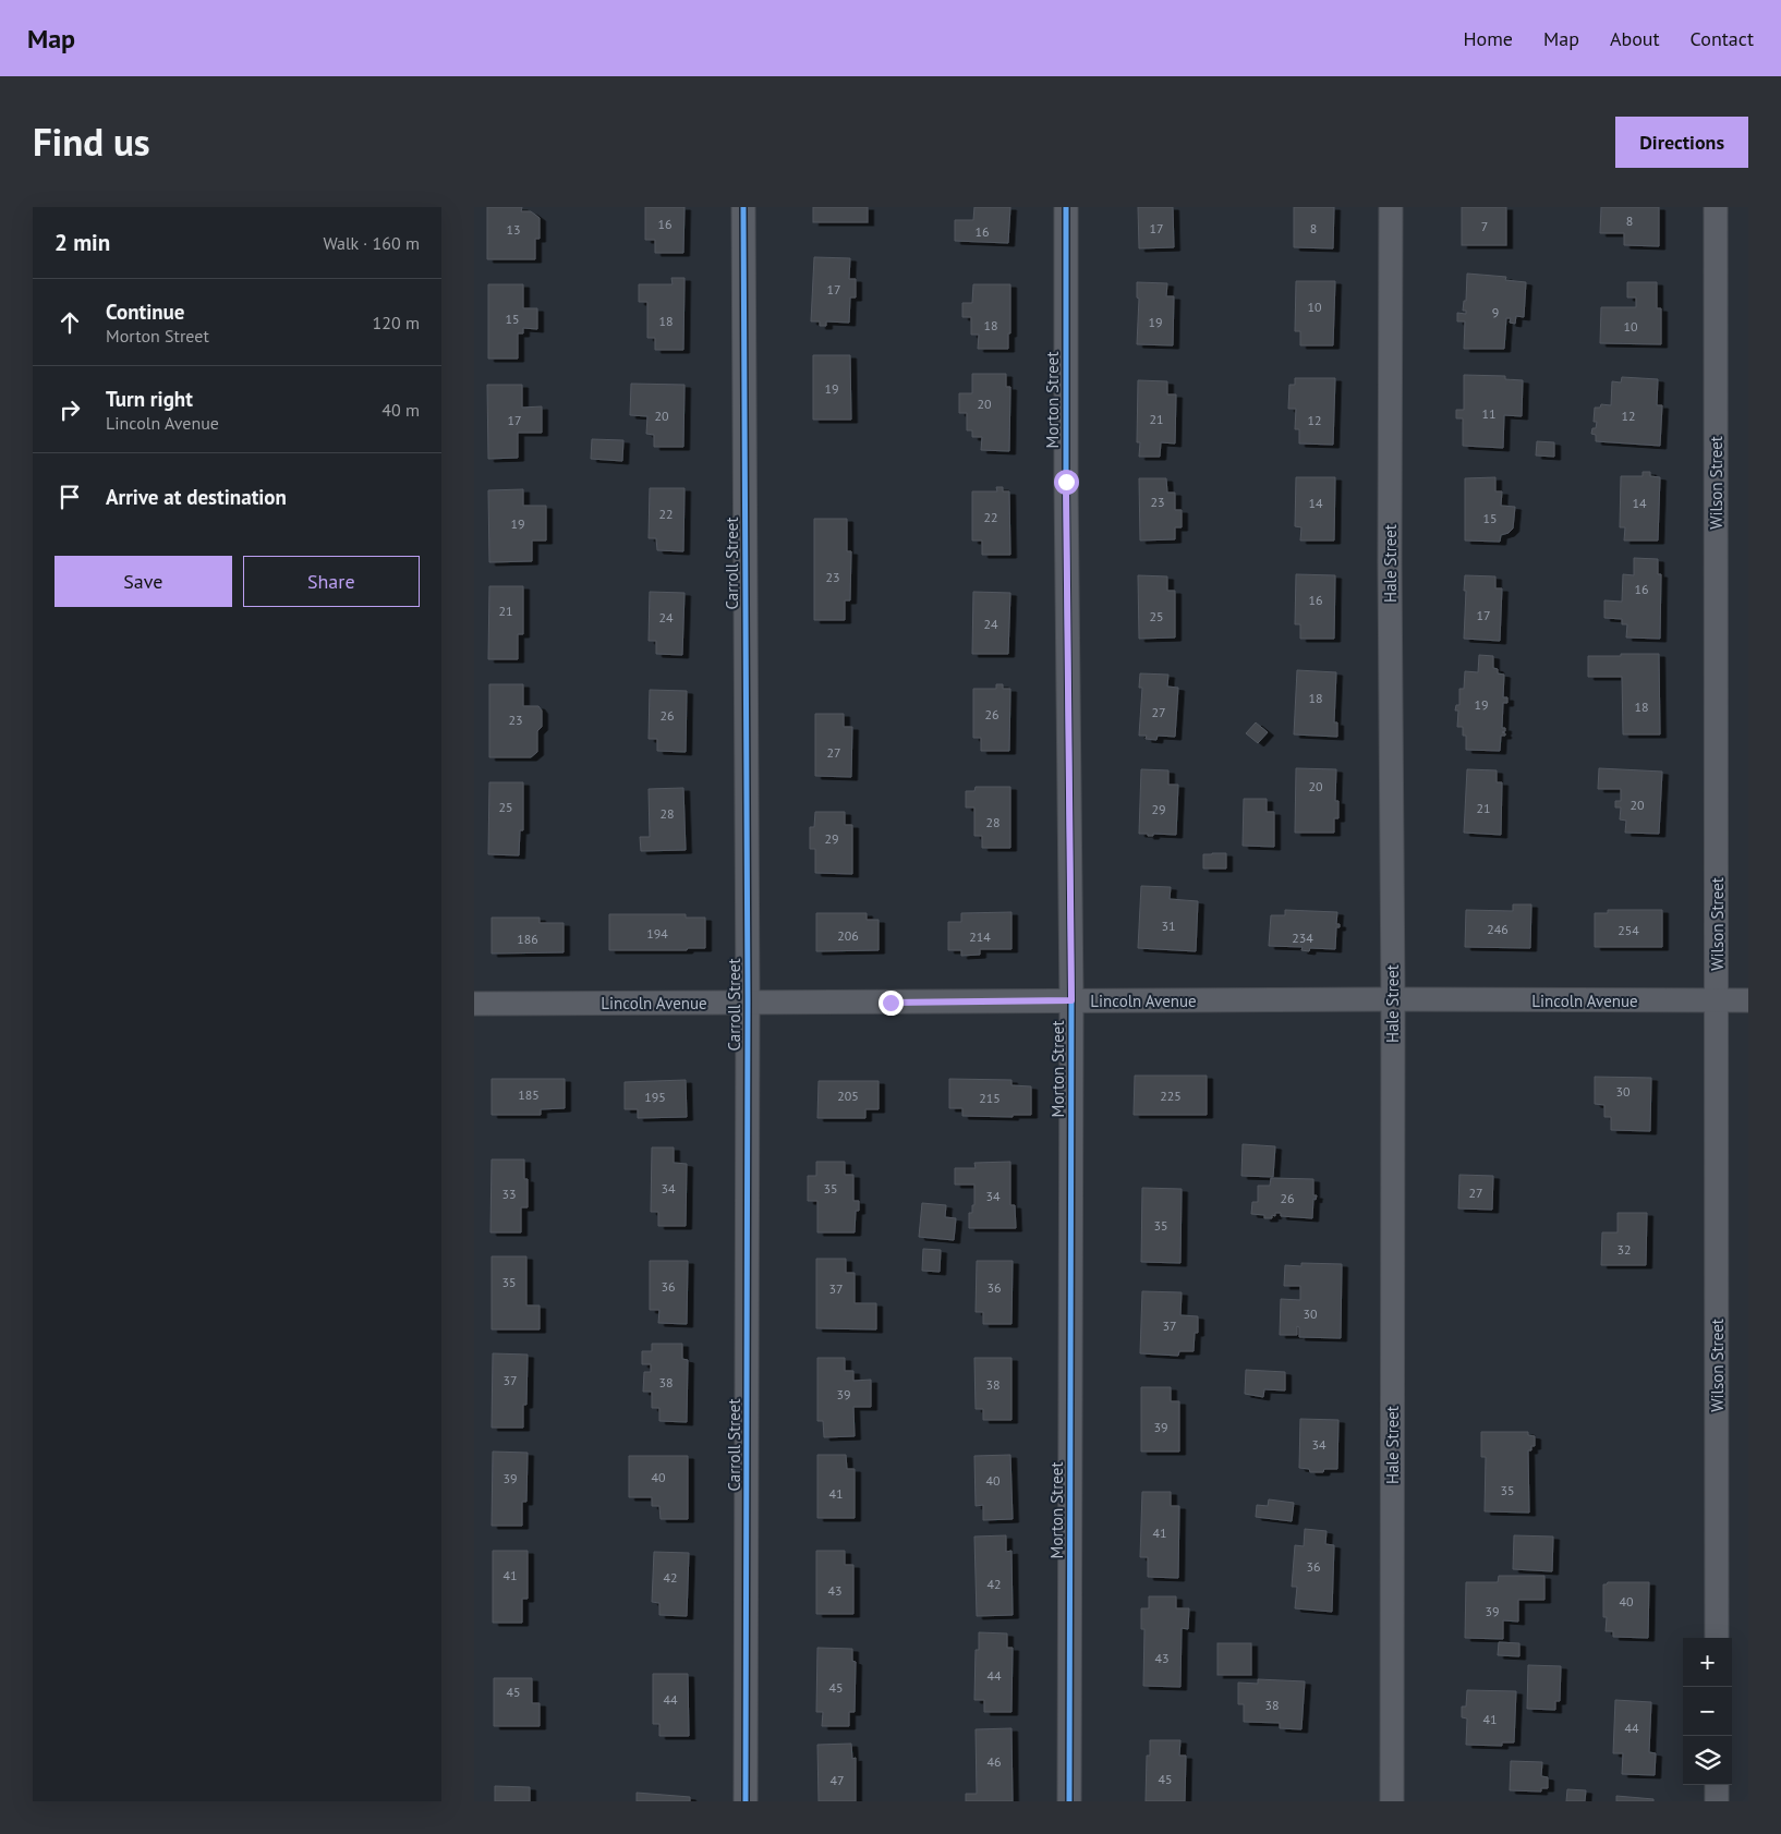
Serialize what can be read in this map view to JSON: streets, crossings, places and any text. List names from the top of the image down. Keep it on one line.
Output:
{"streets":{"street":["Morton Street","Wilson Street","Carroll Street","Hale Street","Lincoln Avenue"]},"crossings":[["Morton Street","Lincoln Avenue"],["Wilson Street","Lincoln Avenue"],["Carroll Street","Lincoln Avenue"],["Hale Street","Lincoln Avenue"]],"house_numbers":["8","16","7","17","8","13","16","17","10","9","15","18","19","18","10","19","20","11","20","12","21","17","12","23","14","14","22","22","15","19","23","16","16","21","17","25","24","24","18","19","18","27","26","26","23","27","20","20","25","21","29","28","28","29","31","246","254","194","206","214","234","186","30","185","205","225","195","215","34","35","27","33","34","26","35","32","35","36","36","37","30","37","37","38","38","39","39","34","40","39","40","35","41","41","36","41","42","42","43","40","39","43","44","45","45","44","38","41","44","46","45","47"],"page":{"header":"Map","nav":["Home","Map","About","Contact"],"title":"Find us","buttons":["Directions",["Save","Share"]],"heading":["2 min","Walk · 160 m"],"list":[["Continue","Morton Street","120 m"],["Turn right","Lincoln Avenue","40 m"],"Arrive at destination"],"map_buttons":["+","−"]}}
